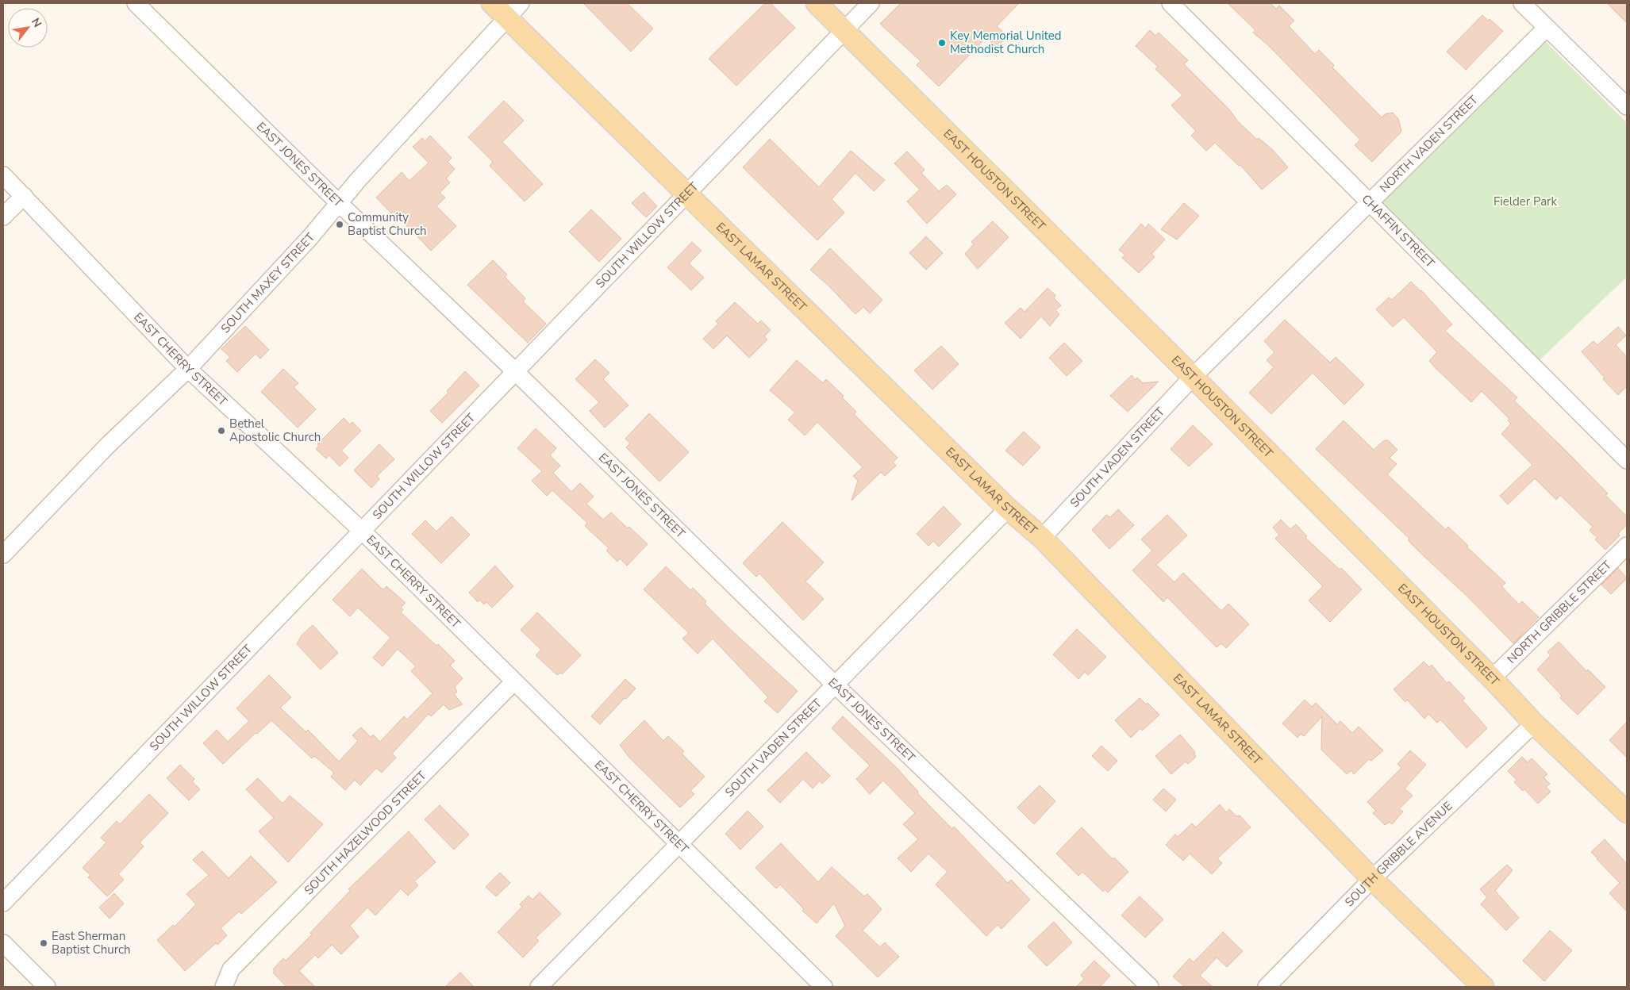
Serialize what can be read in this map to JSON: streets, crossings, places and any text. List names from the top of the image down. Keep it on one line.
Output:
{"streets":{"main road":["EAST HOUSTON STREET","EAST LAMAR STREET"],"street":["NORTH VADEN STREET","EAST JONES STREET","CHAFFIN STREET","SOUTH WILLOW STREET","SOUTH MAXEY STREET","EAST CHERRY STREET","SOUTH VADEN STREET","NORTH GRIBBLE STREET","SOUTH HAZELWOOD STREET","SOUTH GRIBBLE AVENUE"]},"crossings":[["NORTH VADEN STREET","EAST HOUSTON STREET"],["NORTH VADEN STREET","CHAFFIN STREET"],["NORTH VADEN STREET","SOUTH VADEN STREET"],["EAST JONES STREET","SOUTH WILLOW STREET"],["EAST JONES STREET","SOUTH MAXEY STREET"],["EAST JONES STREET","SOUTH VADEN STREET"],["EAST HOUSTON STREET","SOUTH WILLOW STREET"],["EAST HOUSTON STREET","SOUTH VADEN STREET"],["EAST HOUSTON STREET","NORTH GRIBBLE STREET"],["EAST HOUSTON STREET","SOUTH GRIBBLE AVENUE"],["SOUTH WILLOW STREET","EAST LAMAR STREET"],["SOUTH WILLOW STREET","EAST CHERRY STREET"],["EAST LAMAR STREET","SOUTH MAXEY STREET"],["EAST LAMAR STREET","SOUTH VADEN STREET"],["EAST LAMAR STREET","SOUTH GRIBBLE AVENUE"],["SOUTH MAXEY STREET","EAST CHERRY STREET"],["EAST CHERRY STREET","SOUTH VADEN STREET"],["EAST CHERRY STREET","SOUTH HAZELWOOD STREET"]],"parks":["Fielder Park"],"places":["Key Memorial United Methodist Church","Community Baptist Church","Bethel Apostolic Church","East Sherman Baptist Church"],"north":"top right"}
